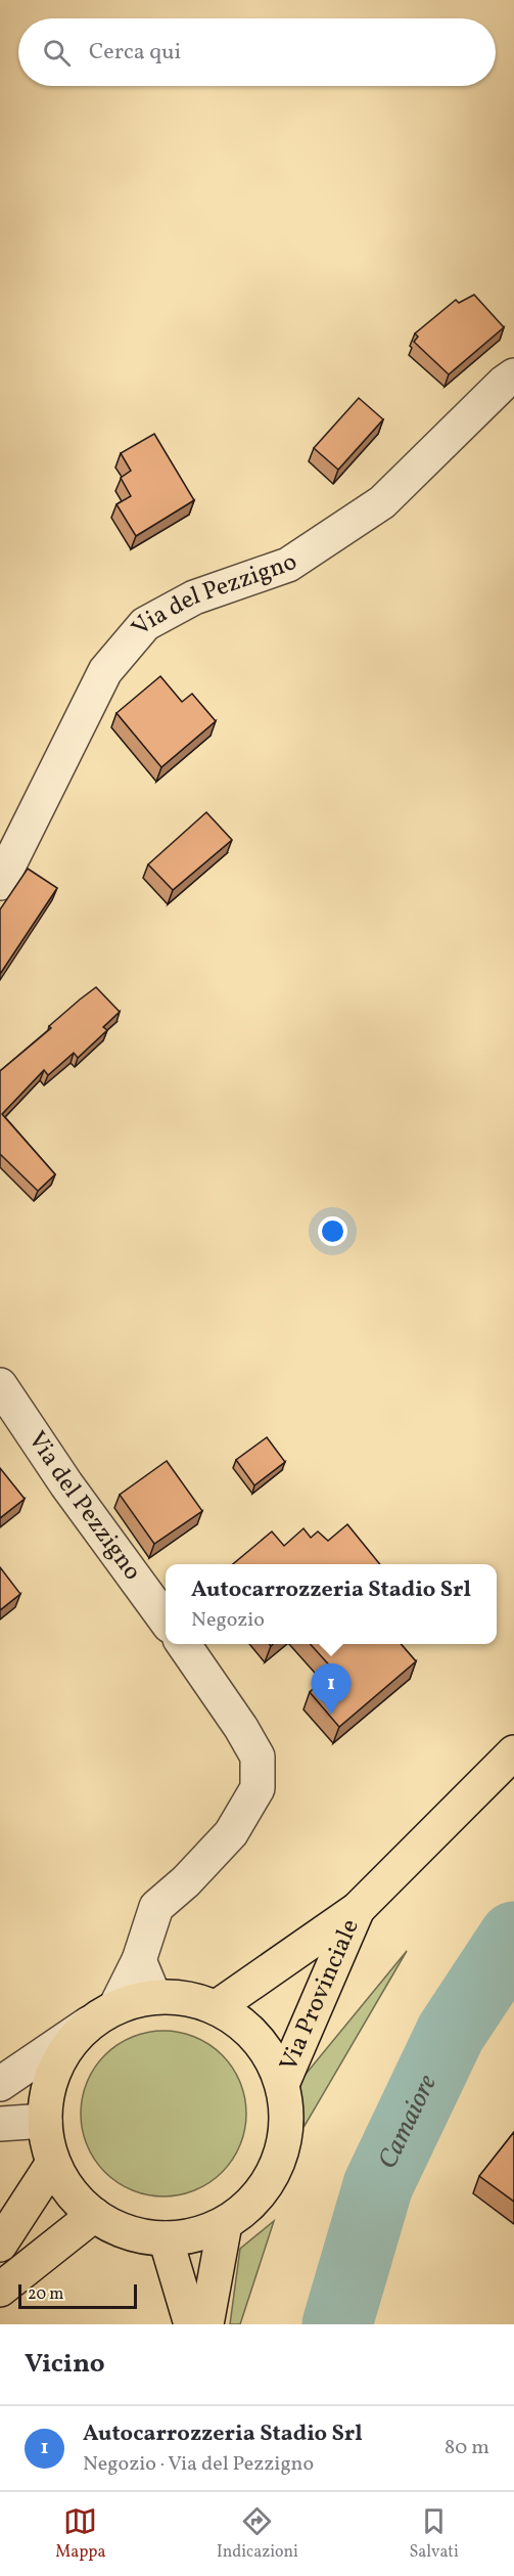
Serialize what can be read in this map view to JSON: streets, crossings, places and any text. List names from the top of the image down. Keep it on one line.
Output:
{"streets":{"main road":["Via Provinciale"],"street":["Via del Pezzigno"]},"water":["Camaiore"],"scale_bar":"20 m","page":{"search":"Cerca qui","popup":["Autocarrozzeria Stadio Srl","Negozio"],"pins":"1","scale":"20 m","heading":"Vicino","list":[{"mark":"1","name":"Autocarrozzeria Stadio Srl","note":"Negozio · Via del Pezzigno","value":"80 m"}],"nav":["Mappa","Indicazioni","Salvati"]}}
